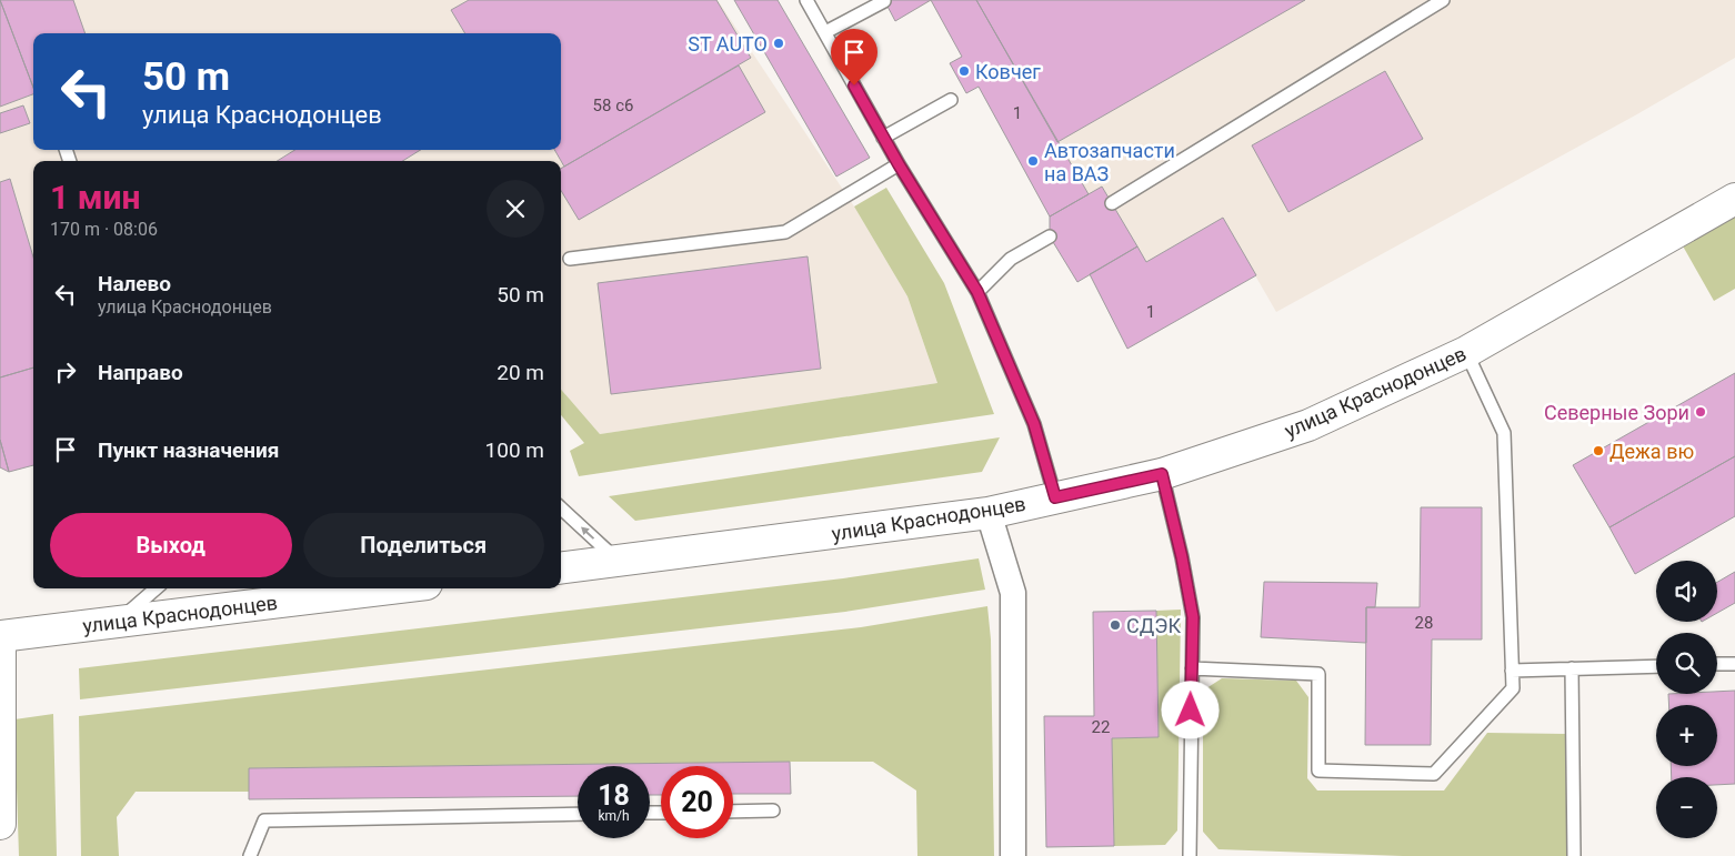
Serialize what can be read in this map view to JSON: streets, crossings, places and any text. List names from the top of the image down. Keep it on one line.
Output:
{"streets":{"main road":["улица Краснодонцев"]},"places":["ST AUTO","Ковчег","Автозапчасти на ВАЗ","Северные Зори","Дежа вю","СДЭК"],"house_numbers":["58 с6","1","1","28","22"],"page":{"turn":["50 m","улица Краснодонцев"],"heading":["1 мин","170 m · 08:06"],"list":[{"name":"Налево","note":"улица Краснодонцев","value":"50 m"},{"name":"Направо","value":"20 m"},{"name":"Пункт назначения","value":"100 m"}],"buttons":["Выход","Поделиться"],"map_buttons":["+","−"],"speed":"18 km/h","limit":"20"}}
